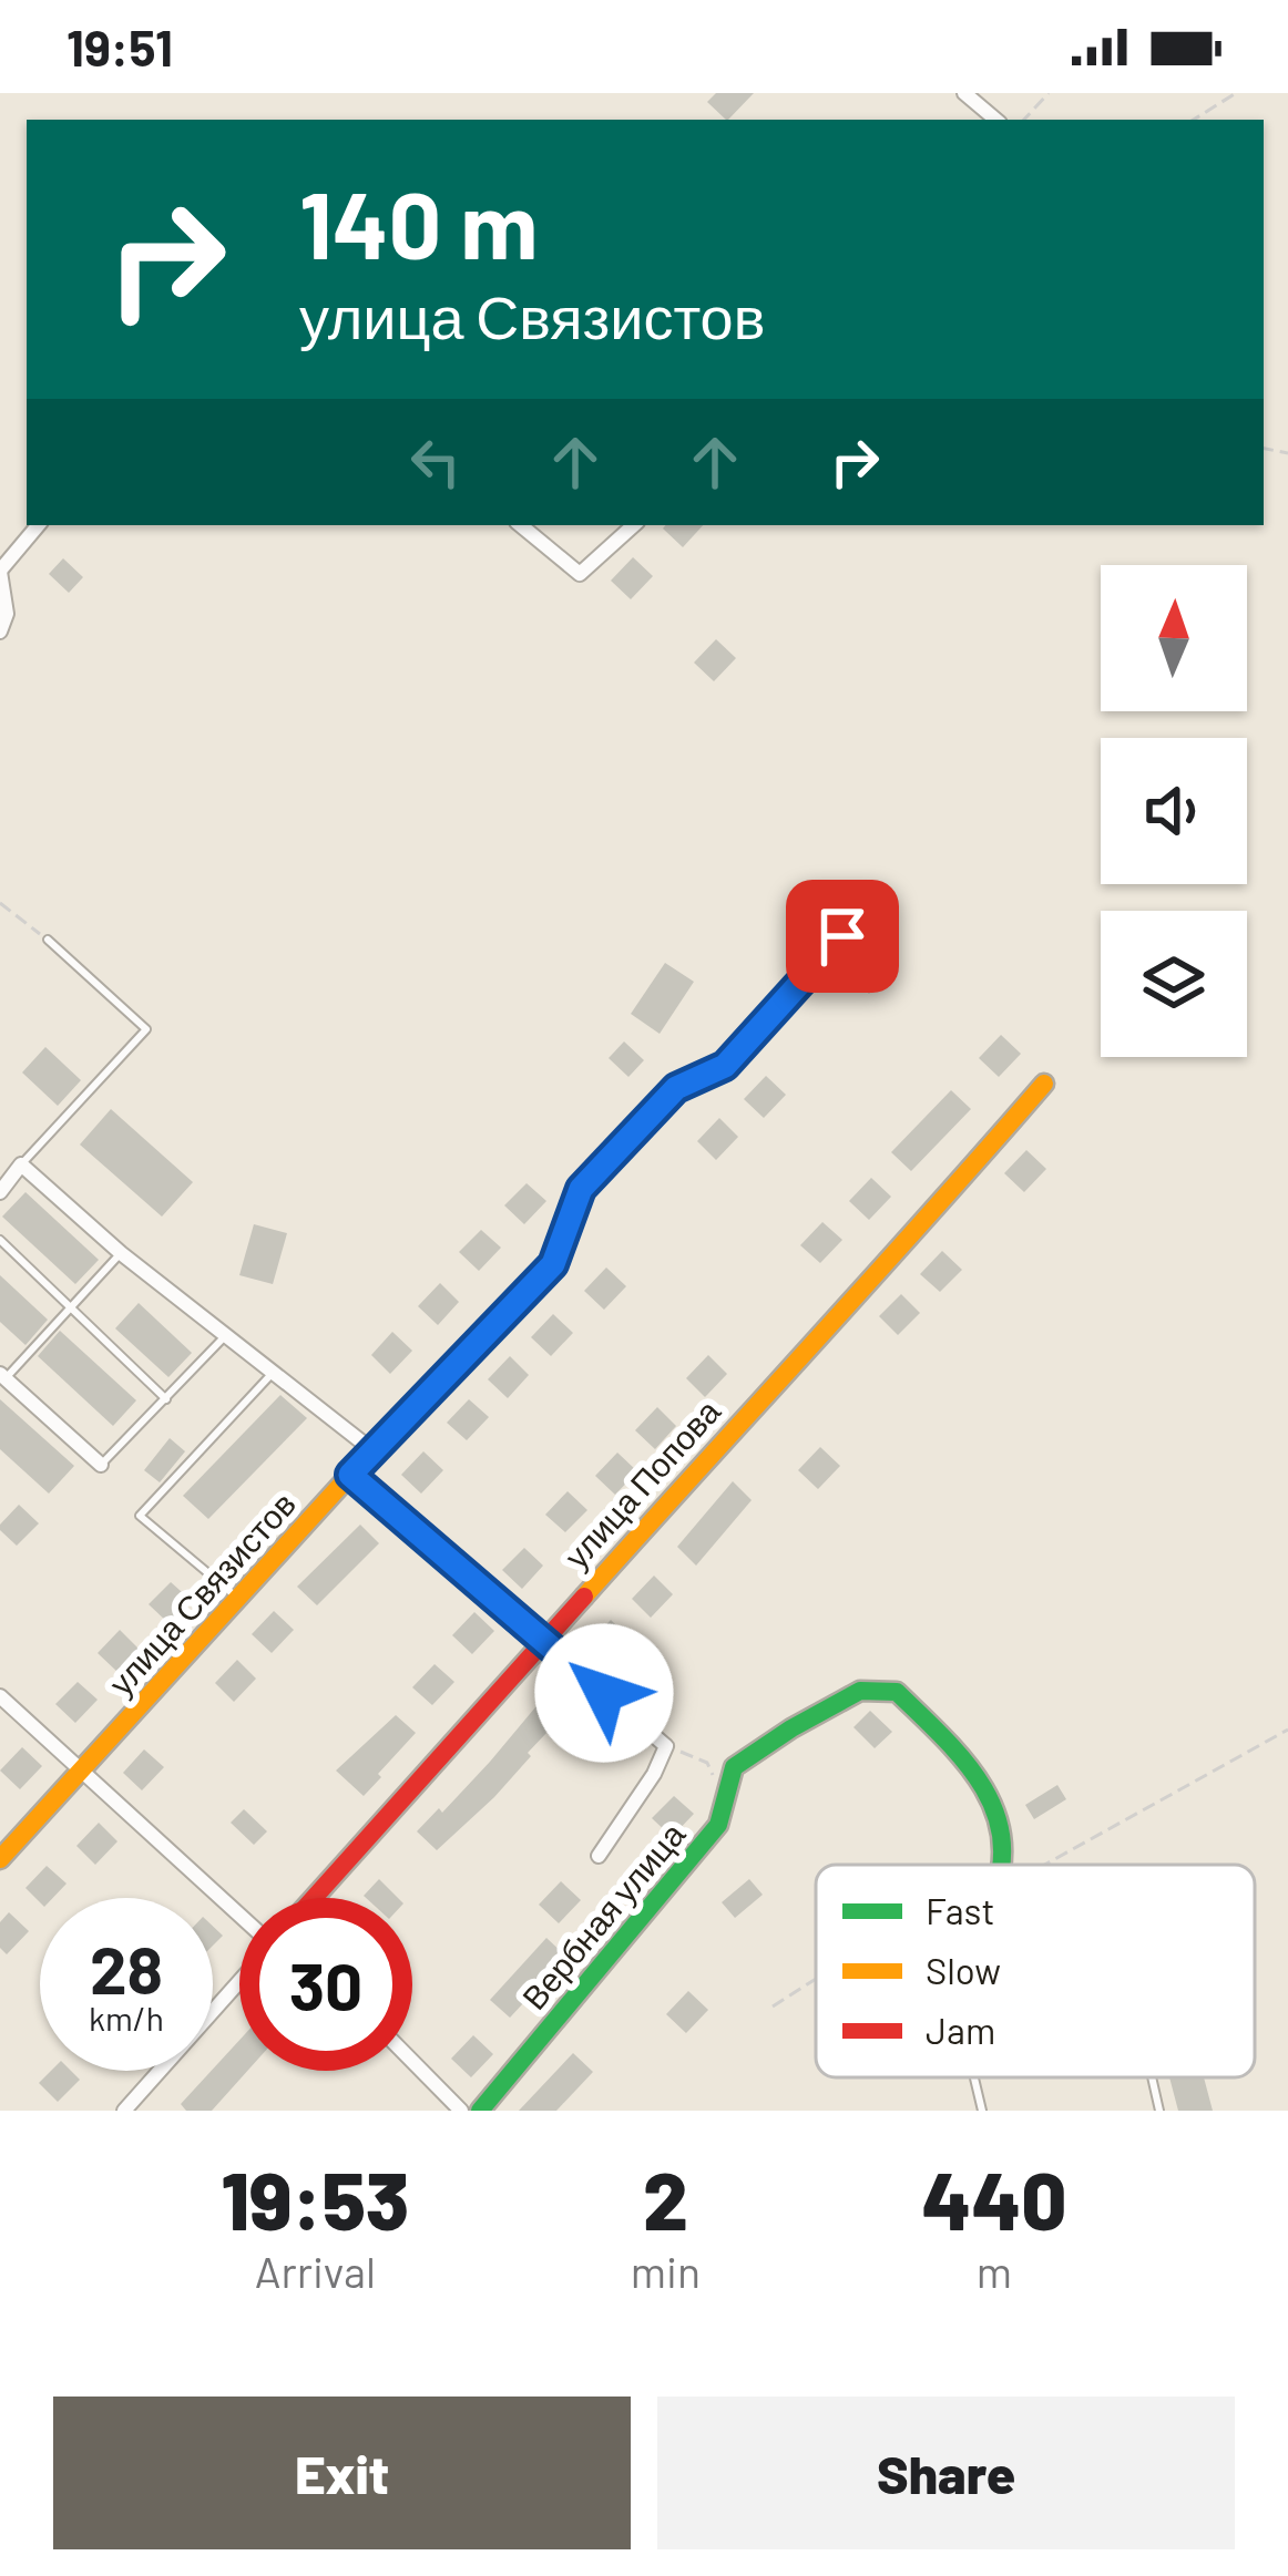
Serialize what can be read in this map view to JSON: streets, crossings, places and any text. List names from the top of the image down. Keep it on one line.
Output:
{"streets":{"street":["улица Попова","улица Связистов","Вербная улица"]},"legend":["Fast","Slow","Jam"],"north":"top","page":{"status":"19:51","turn":["140 m","улица Связистов"],"speed":"28 km/h","limit":"30","eta":["19:53","Arrival","2","min","440","m"],"buttons":["Exit","Share"]}}
